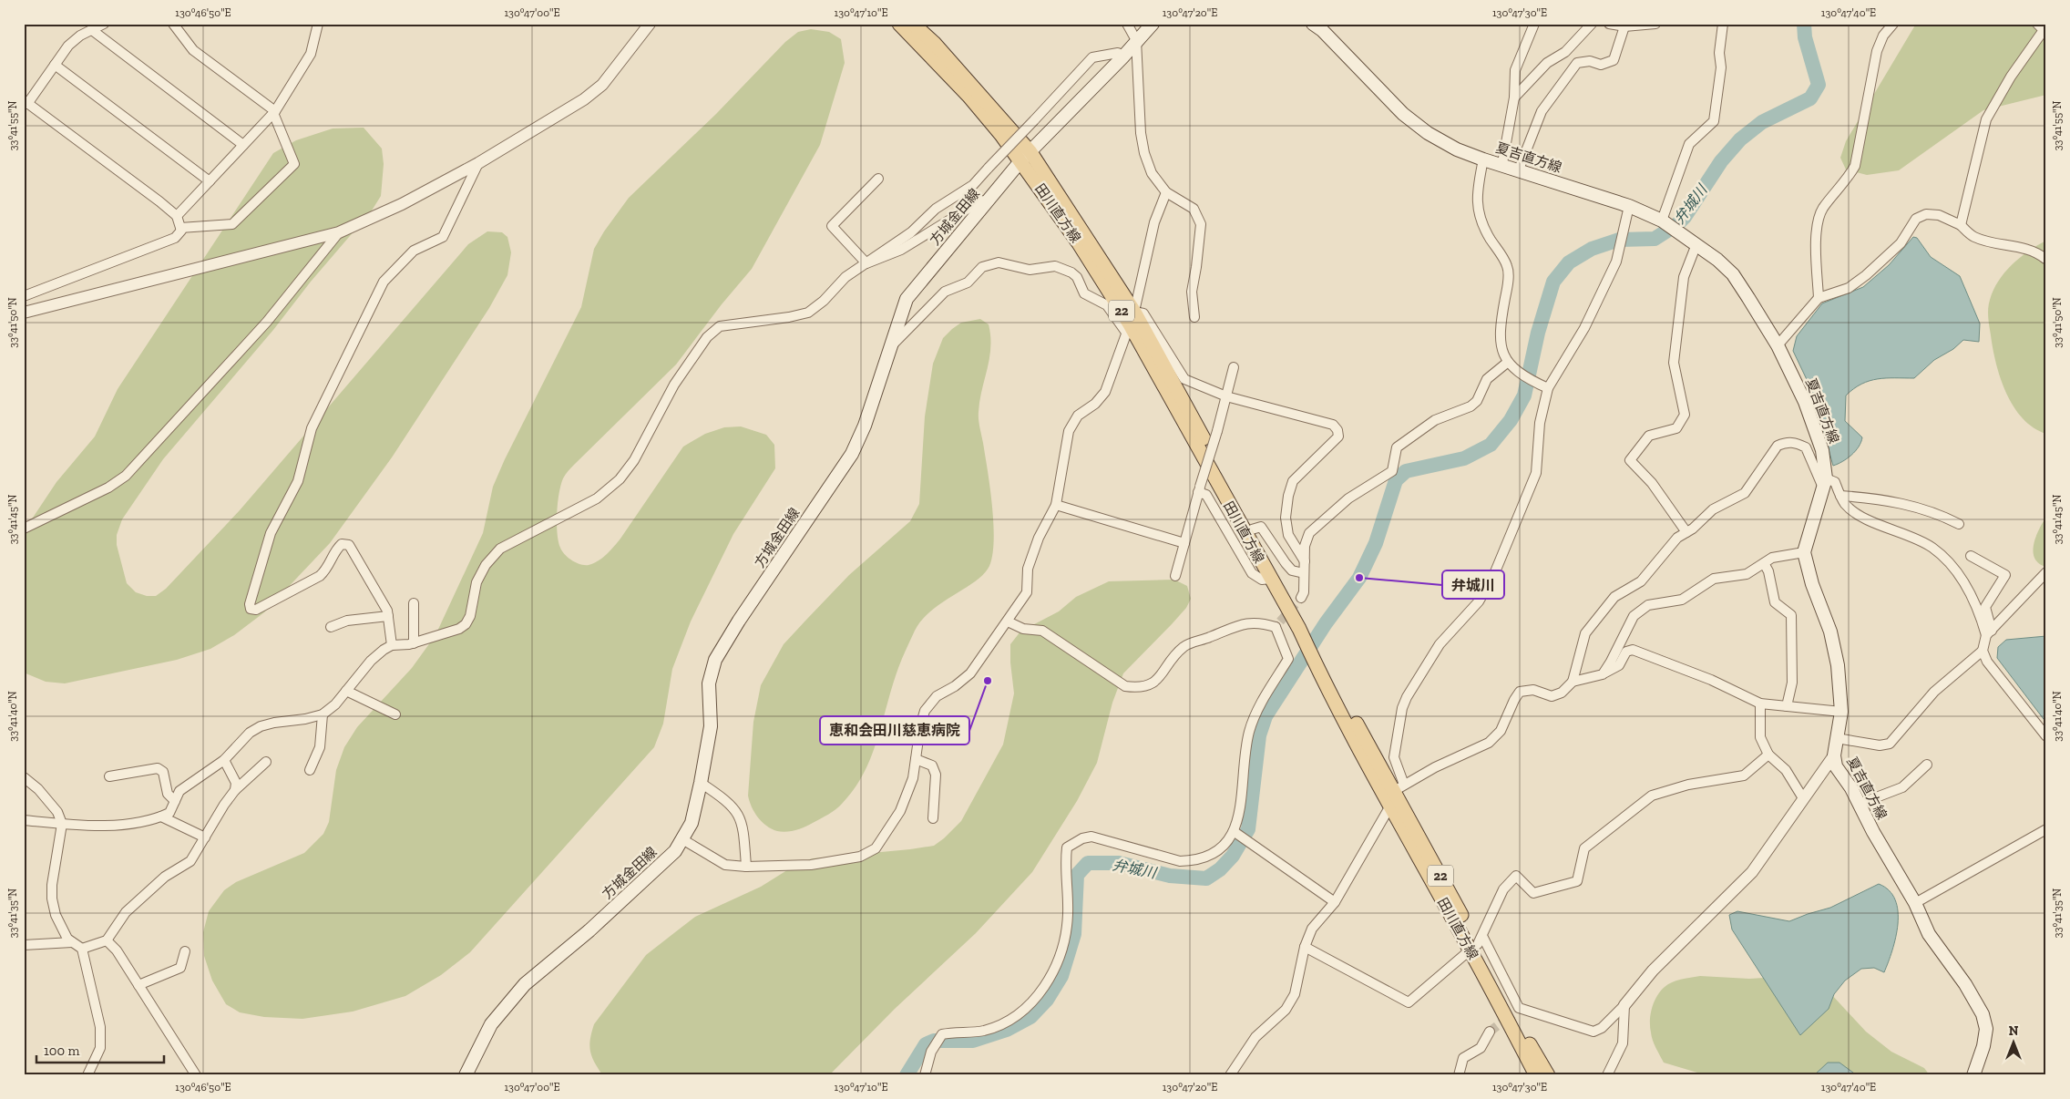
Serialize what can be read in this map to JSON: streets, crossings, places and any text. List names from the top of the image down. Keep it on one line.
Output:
{"streets":{"main road":["夏吉直方線","田川直方線","方城金田線","22"]},"crossings":[["田川直方線","方城金田線"]],"water":["弁城川"],"places":["弁城川","恵和会田川慈恵病院"],"scale_bar":"100 m","north":"top","coordinates":["130°46'50\"E","130°47'00\"E","130°47'10\"E","130°47'20\"E","130°47'30\"E","130°47'40\"E","33°41'55\"N","33°41'50\"N","33°41'45\"N","33°41'40\"N","33°41'35\"N"]}
